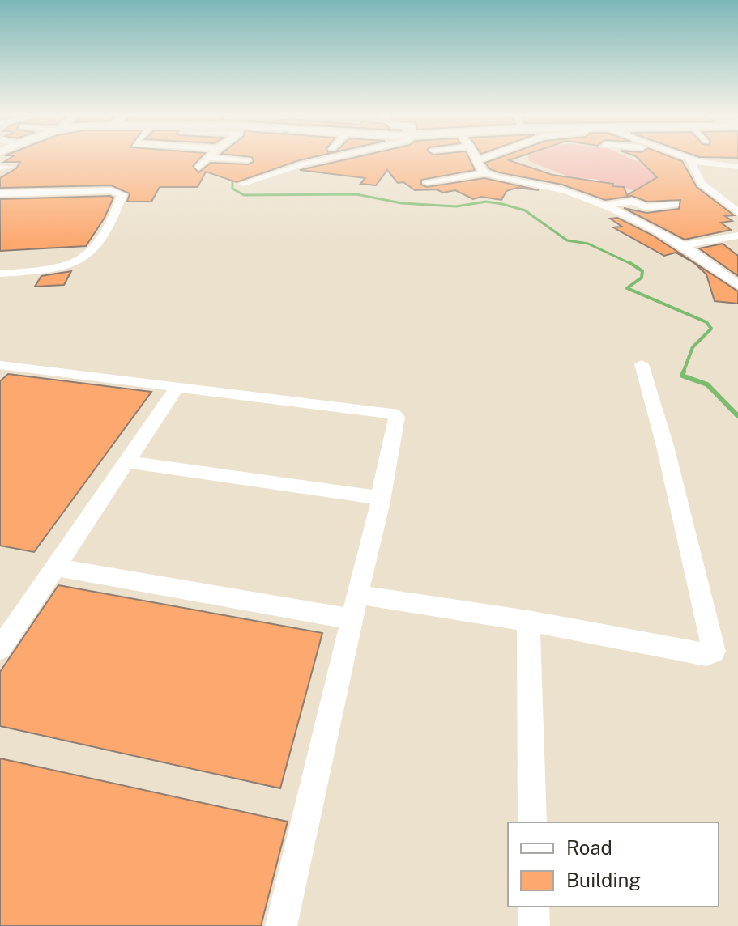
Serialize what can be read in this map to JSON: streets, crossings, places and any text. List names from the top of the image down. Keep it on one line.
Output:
{"legend":["Road","Building"]}
